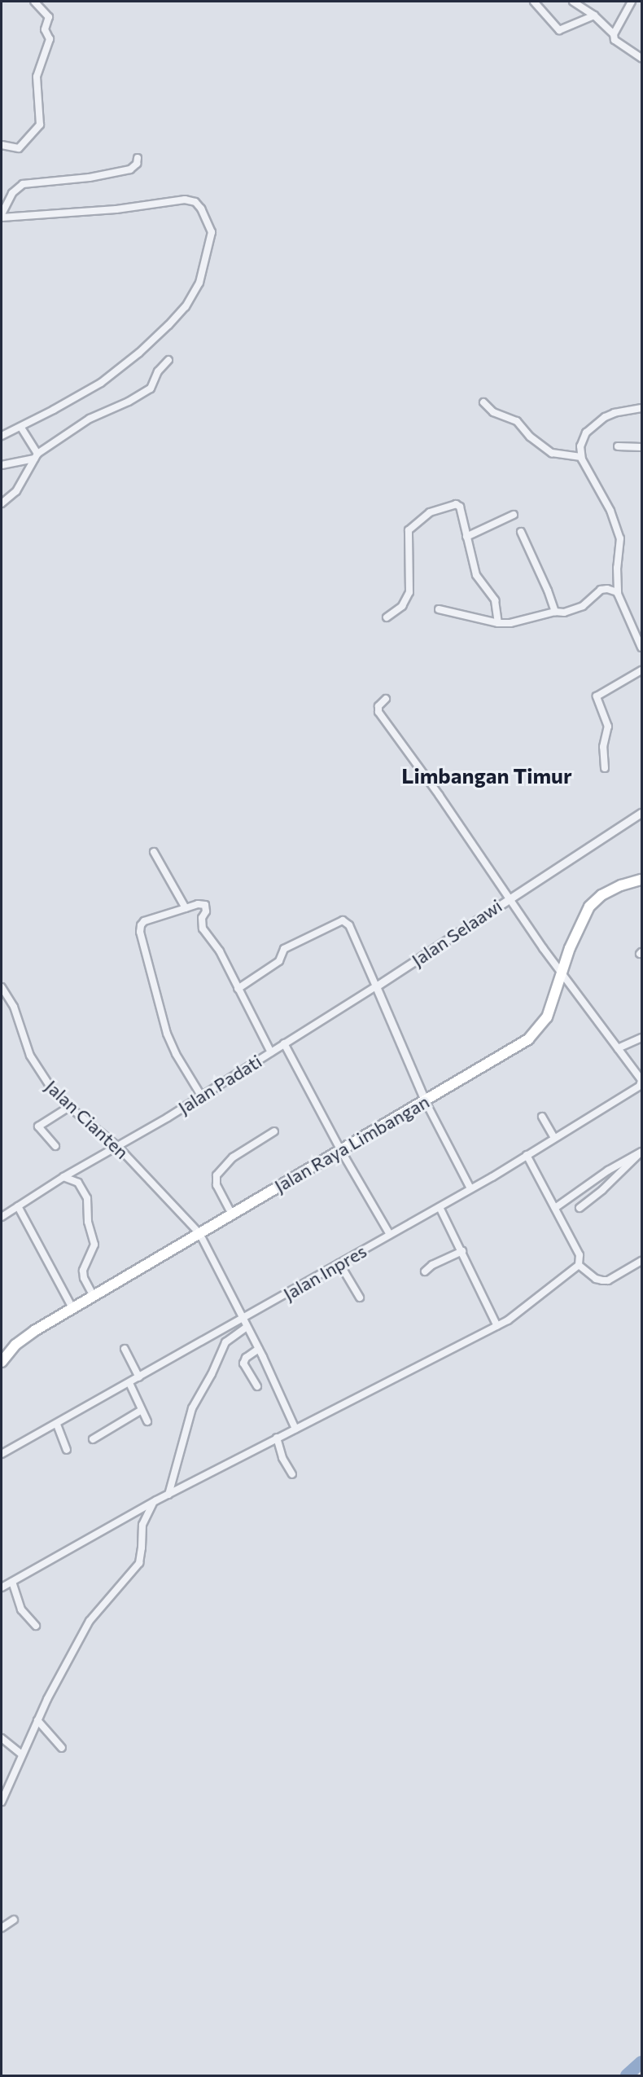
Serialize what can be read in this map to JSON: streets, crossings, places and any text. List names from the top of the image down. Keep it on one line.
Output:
{"streets":{"highway":["Jalan Raya Limbangan"],"street":["Jalan Selaawi","Jalan Padati","Jalan Cianten","Jalan Inpres"]},"crossings":[["Jalan Selaawi","Jalan Padati"],["Jalan Selaawi","Jalan Inpres"],["Jalan Padati","Jalan Cianten"],["Jalan Cianten","Jalan Raya Limbangan"],["Jalan Cianten","Jalan Inpres"],["Jalan Raya Limbangan","Jalan Inpres"]],"districts":["Limbangan Timur"]}
